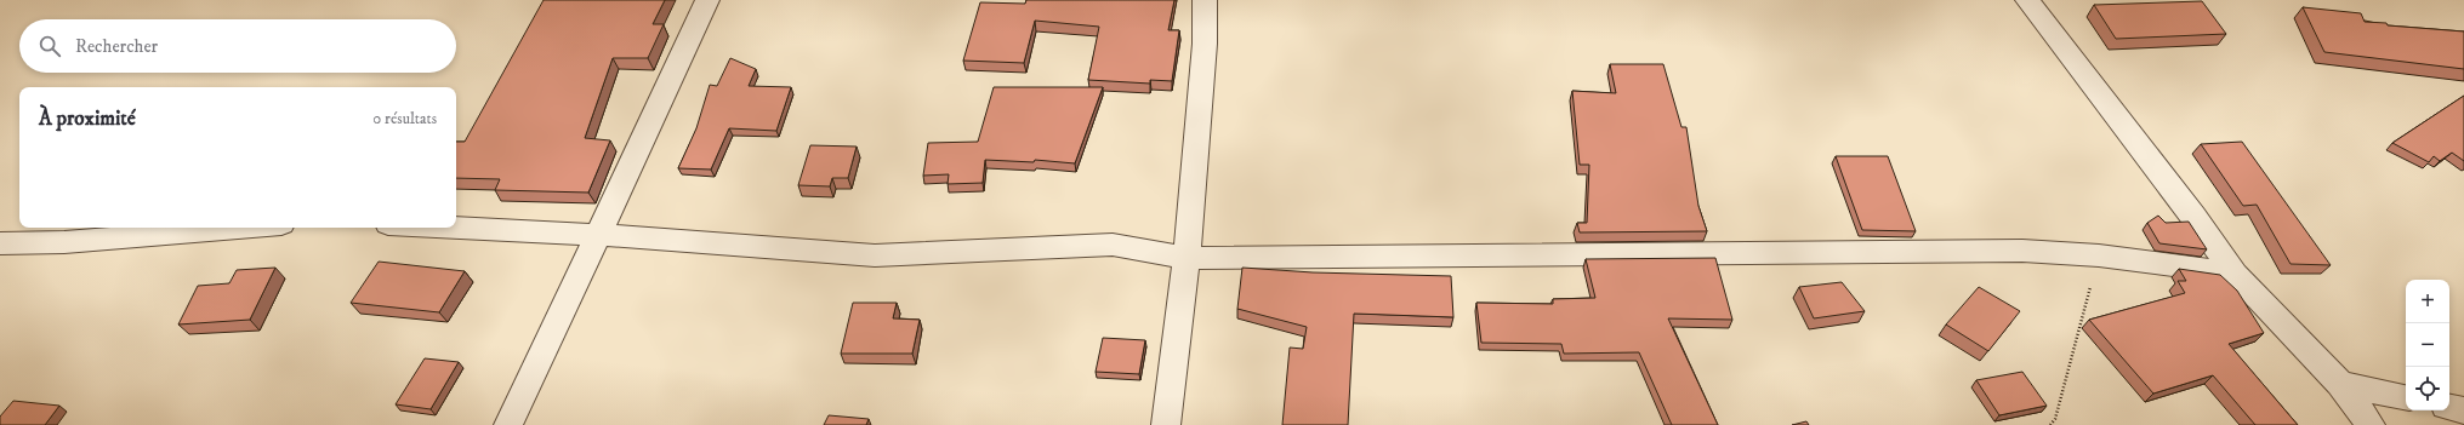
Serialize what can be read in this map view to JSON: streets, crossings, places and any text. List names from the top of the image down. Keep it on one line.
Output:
{"page":{"search":"Rechercher","heading":["À proximité","0 résultats"],"map_buttons":["+","−"]}}
